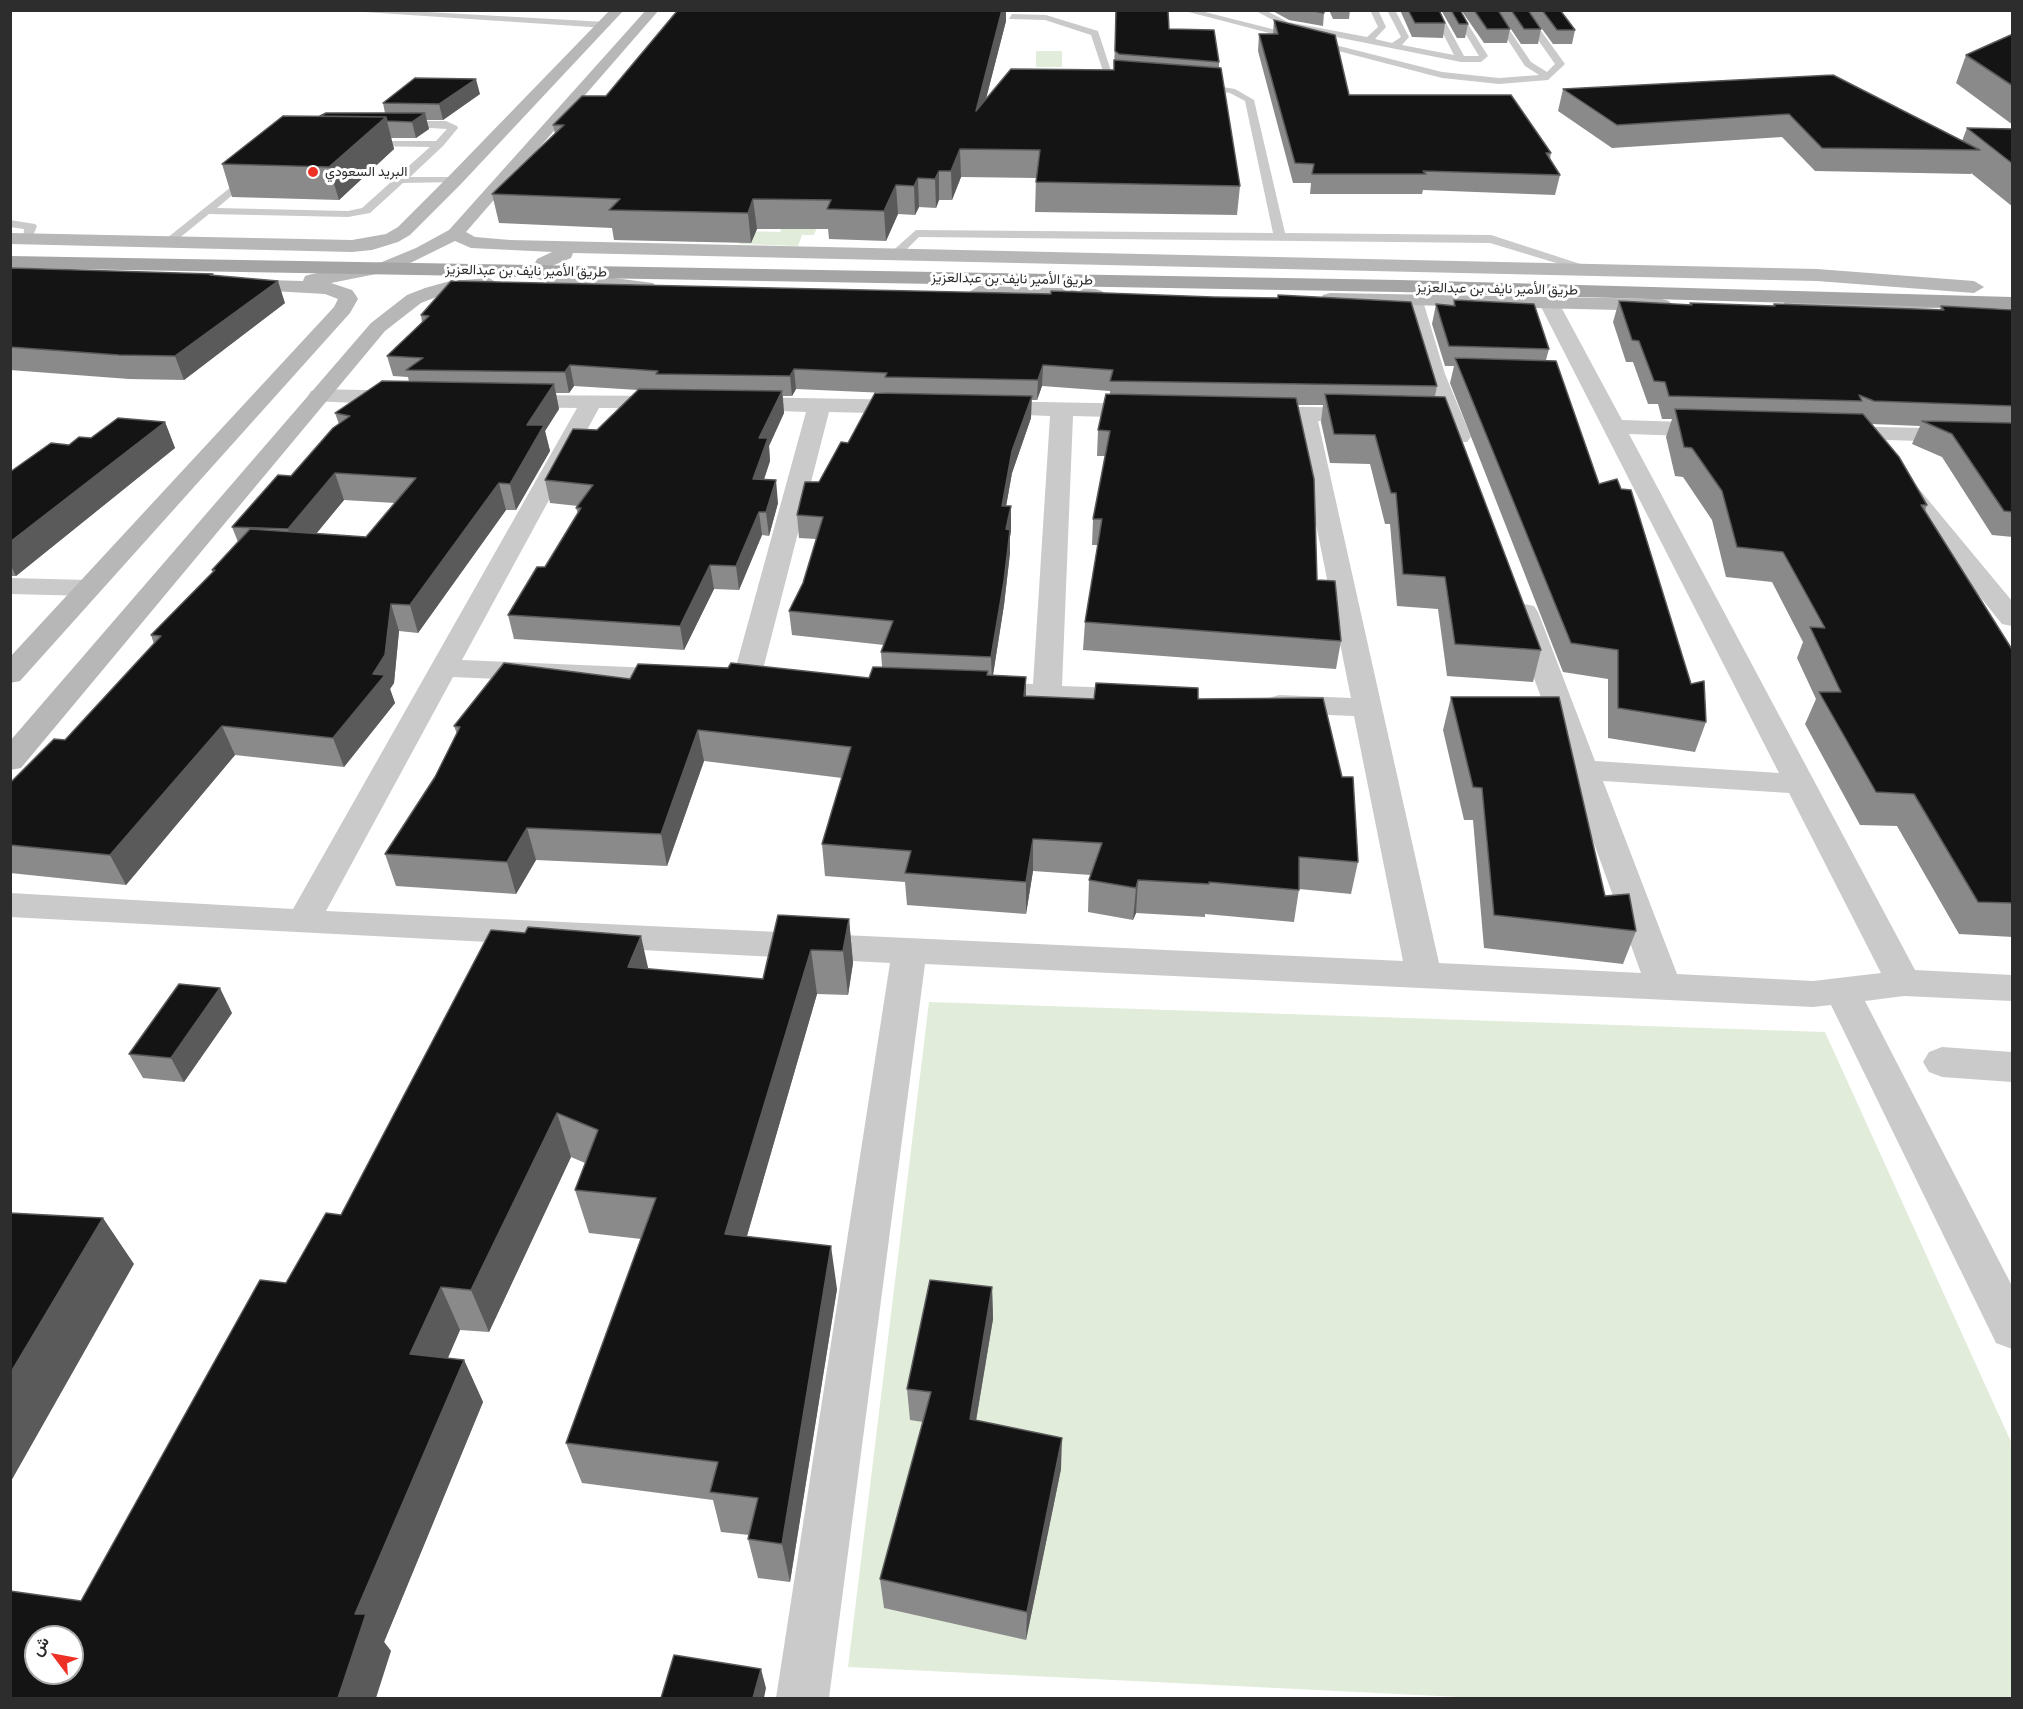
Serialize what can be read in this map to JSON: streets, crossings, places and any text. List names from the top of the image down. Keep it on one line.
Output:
{"streets":{"main road":["طريق الأمير نايف بن عبدالعزيز"]},"places":["البريد السعودي"],"north":"top left"}
